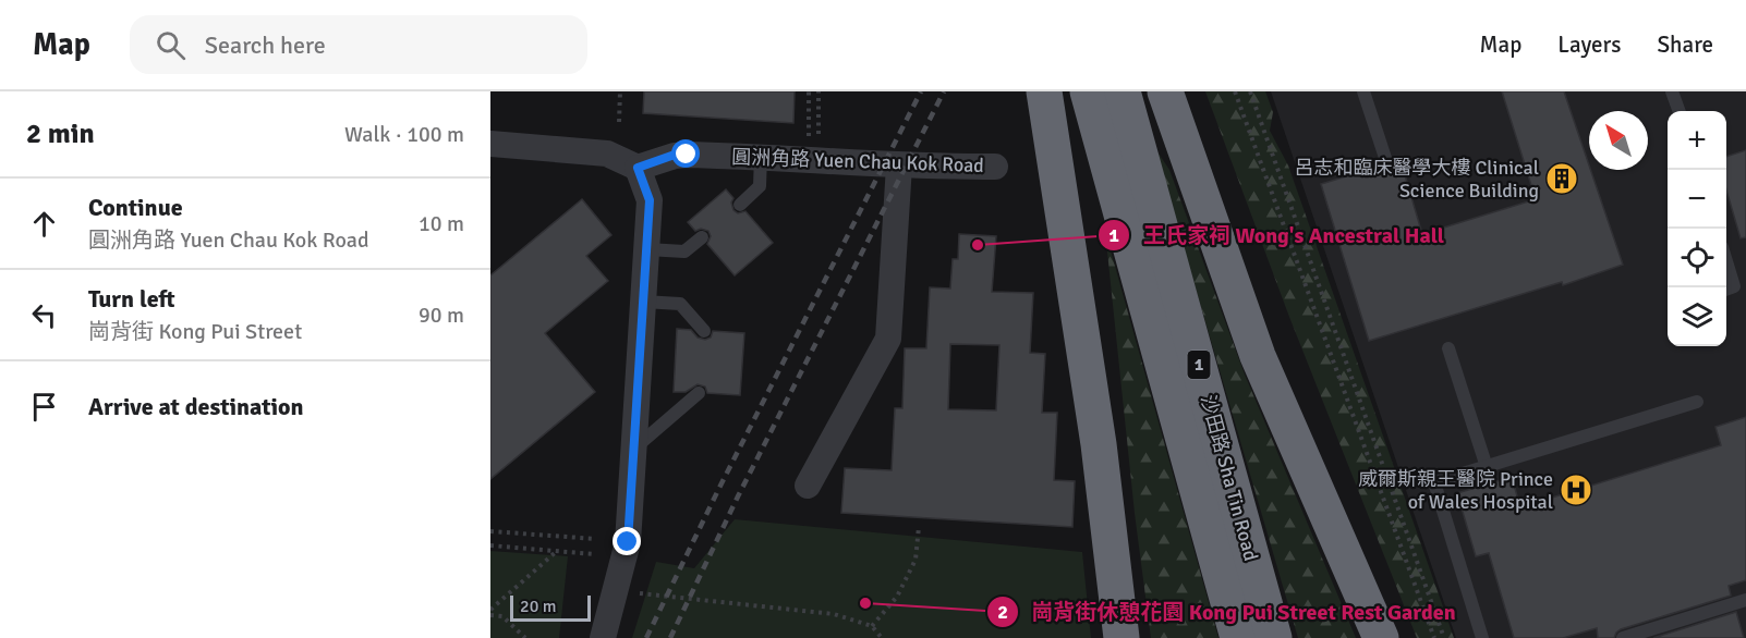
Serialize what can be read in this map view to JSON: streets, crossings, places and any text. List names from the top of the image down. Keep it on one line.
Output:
{"streets":{"highway":["1","沙田路 Sha Tin Road"],"street":["圓洲角路 Yuen Chau Kok Road"]},"places":{"building":["呂志和臨床醫學大樓 Clinical Science Building"],"other":["王氏家祠 Wong's Ancestral Hall","崗背街休憩花園 Kong Pui Street Rest Garden"],"hospital":["威爾斯親王醫院 Prince of Wales Hospital"]},"scale_bar":"20 m","north":"top left","page":{"header":"Map","search":"Search here","nav":["Map","Layers","Share"],"heading":["2 min","Walk · 100 m"],"map_buttons":["+","−"],"list":[["Continue","圓洲角路 Yuen Chau Kok Road","10 m"],["Turn left","崗背街 Kong Pui Street","90 m"],"Arrive at destination"],"scale":"20 m"}}
